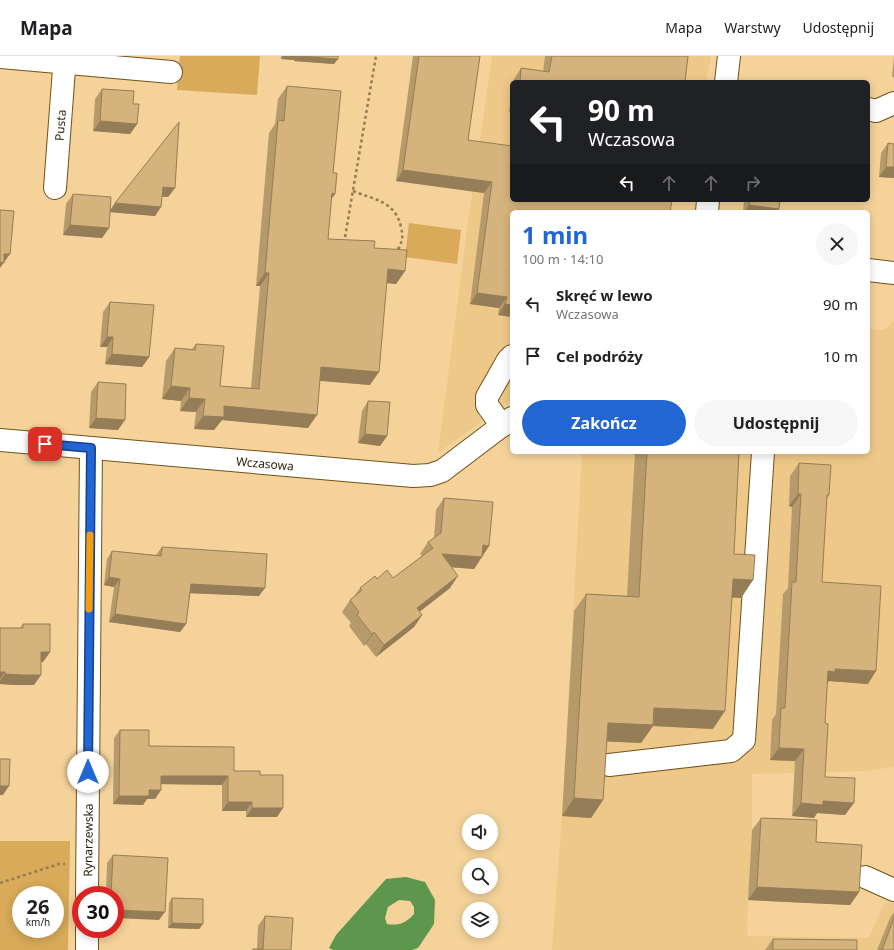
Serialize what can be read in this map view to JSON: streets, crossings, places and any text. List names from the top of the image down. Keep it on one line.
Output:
{"streets":{"street":["Pusta","Wczasowa","Rynarzewska"]},"crossings":[["Wczasowa","Rynarzewska"]],"page":{"header":"Mapa","nav":["Mapa","Warstwy","Udostępnij"],"turn":["90 m","Wczasowa"],"heading":["1 min","100 m · 14:10"],"list":[{"name":"Skręć w lewo","note":"Wczasowa","value":"90 m"},{"name":"Cel podróży","value":"10 m"}],"buttons":["Zakończ","Udostępnij"],"speed":"26 km/h","limit":"30"}}
